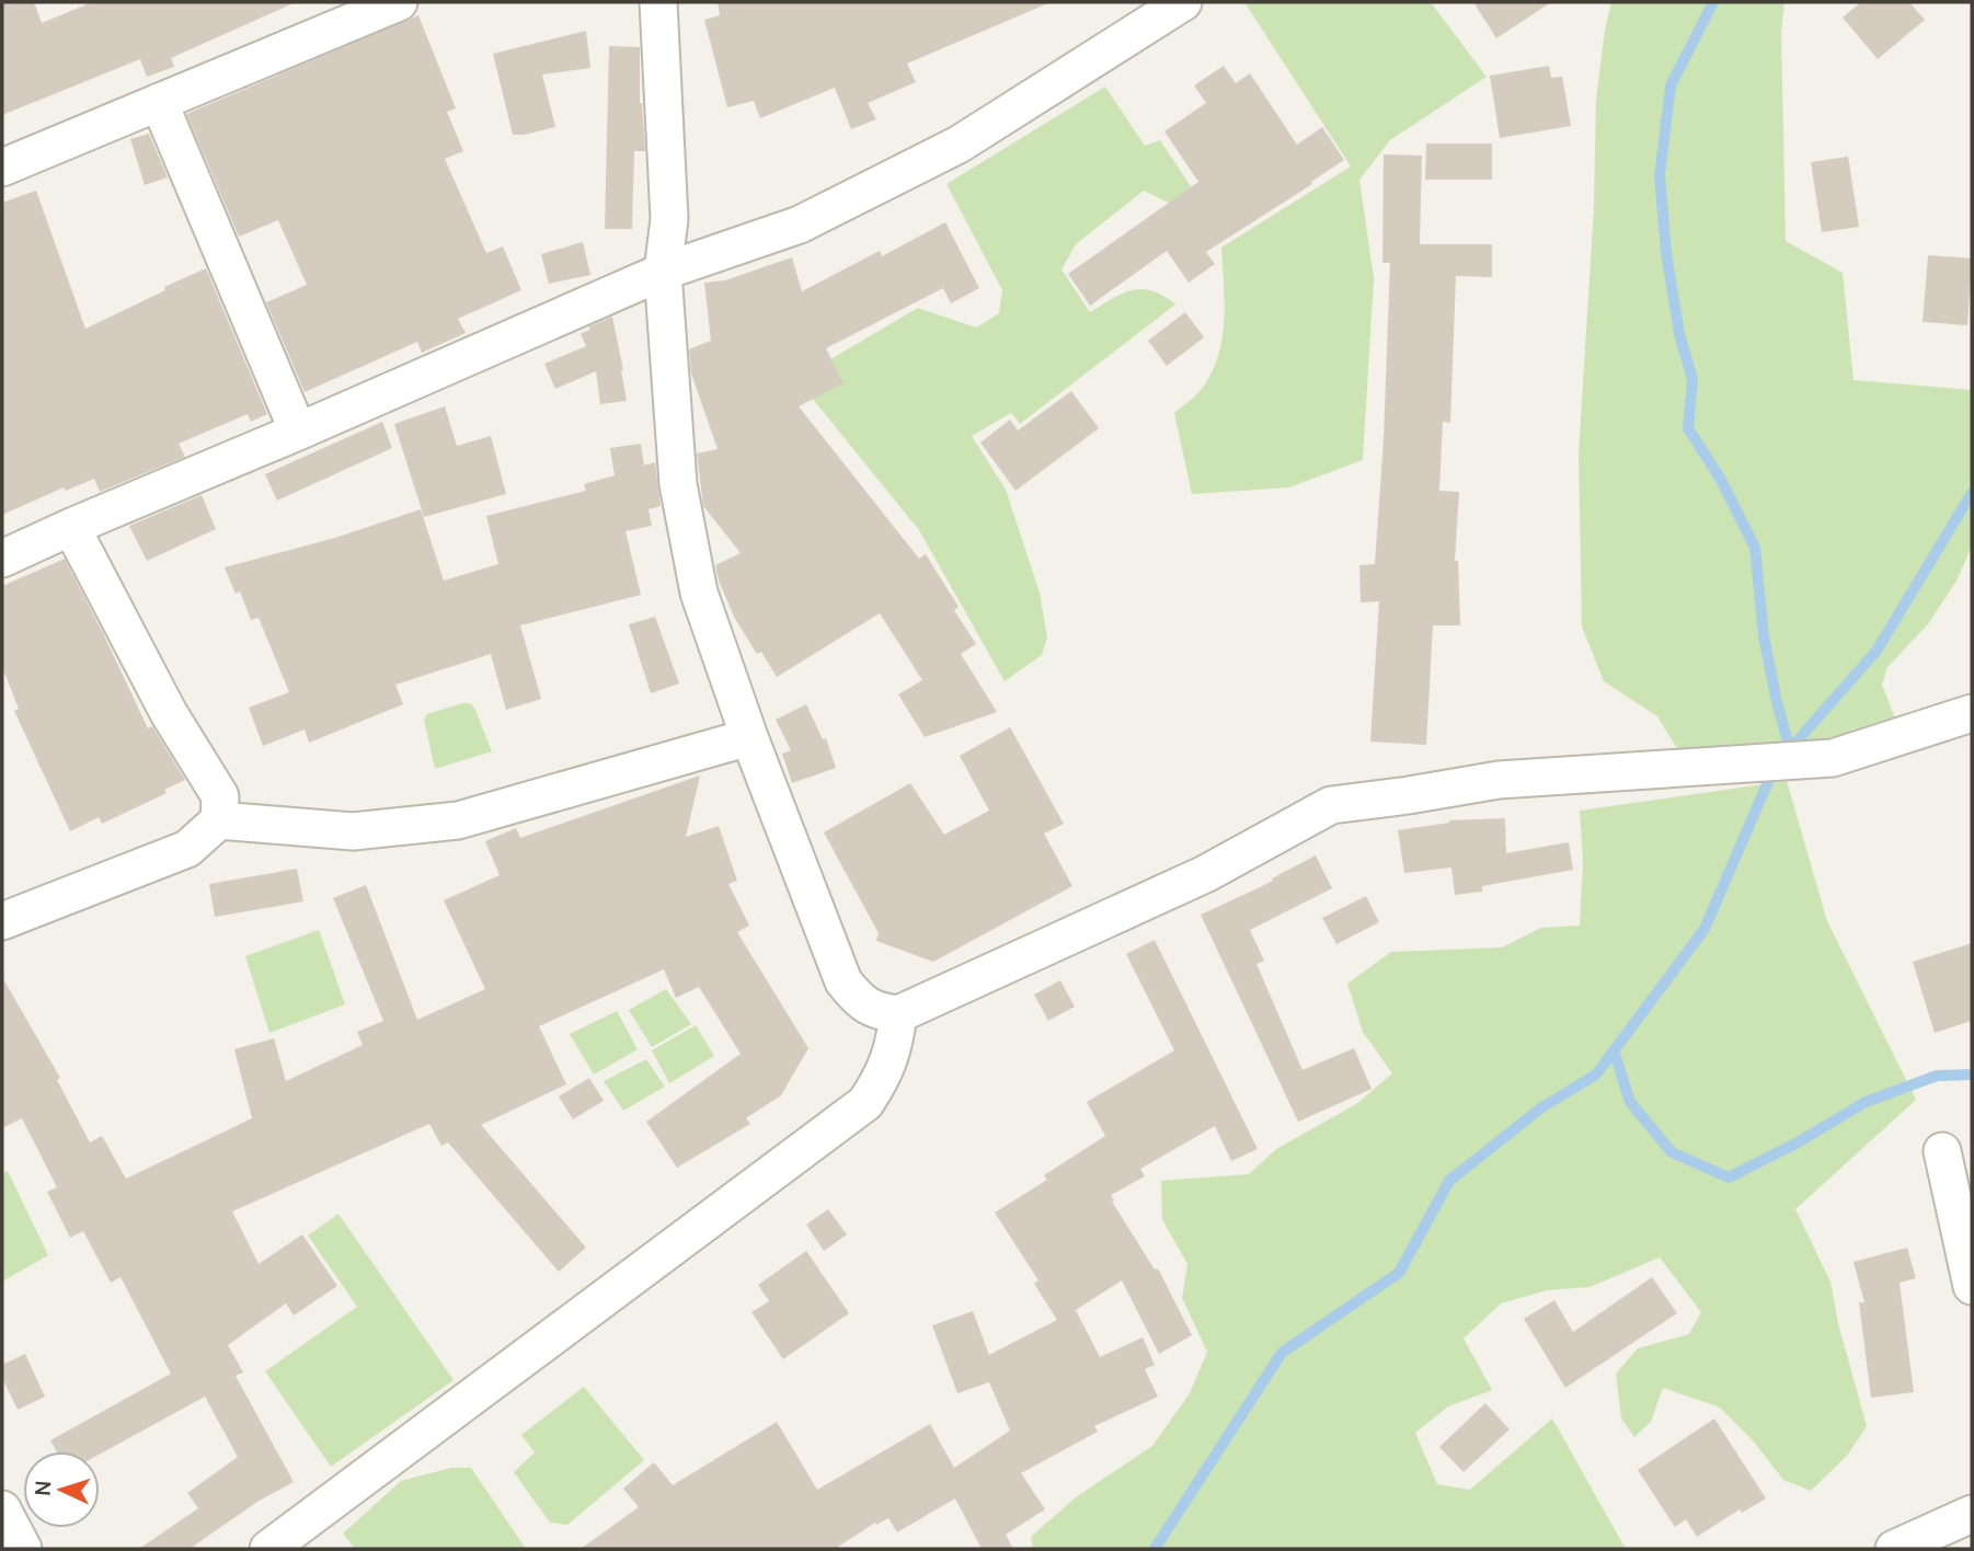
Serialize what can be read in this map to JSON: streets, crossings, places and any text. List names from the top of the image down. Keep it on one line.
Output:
{"north":"left"}
